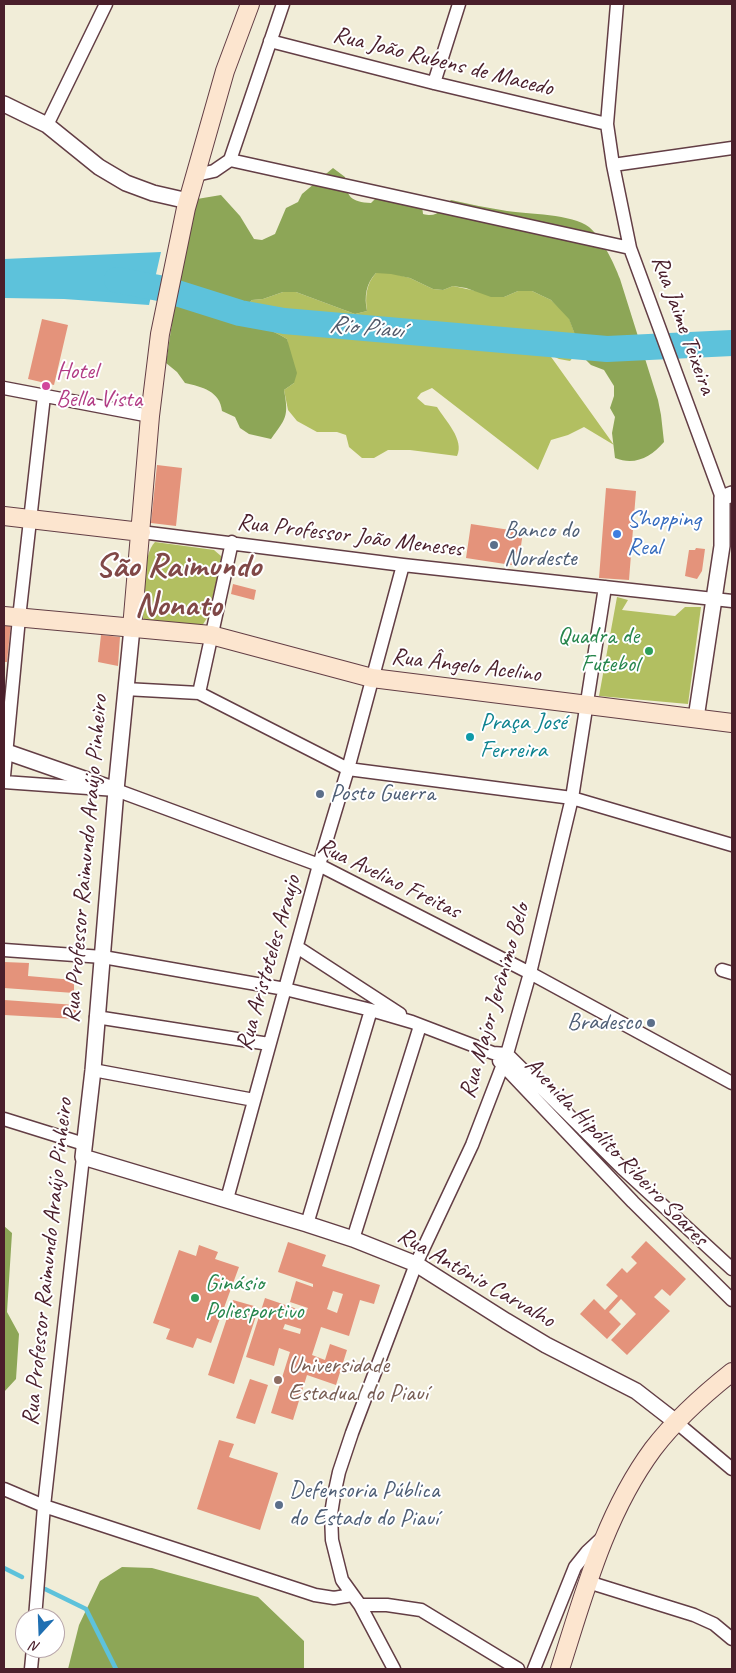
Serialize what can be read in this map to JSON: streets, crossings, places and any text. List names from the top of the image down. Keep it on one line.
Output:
{"streets":{"main road":["Rua Ângelo Acelino","Rua Professor Raimundo Araújo Pinheiro"],"street":["Rua João Rubens de Macedo","Rua Jaime Teixeira","Rua Professor João Meneses","Rua Avelino Freitas","Rua Aristoteles Araujo","Rua Major Jerônimo Belo","Avenida Hipólito Ribeiro Soares","Rua Antônio Carvalho"]},"crossings":[["Rua João Rubens de Macedo","Rua Jaime Teixeira"],["Rua Jaime Teixeira","Rua Professor João Meneses"],["Rua Jaime Teixeira","Rua Ângelo Acelino"],["Rua Professor João Meneses","Rua Professor Raimundo Araújo Pinheiro"],["Rua Professor João Meneses","Rua Aristoteles Araujo"],["Rua Ângelo Acelino","Rua Professor Raimundo Araújo Pinheiro"],["Rua Ângelo Acelino","Rua Aristoteles Araujo"],["Rua Professor Raimundo Araújo Pinheiro","Rua Avelino Freitas"],["Rua Professor Raimundo Araújo Pinheiro","Avenida Hipólito Ribeiro Soares"],["Rua Professor Raimundo Araújo Pinheiro","Rua Antônio Carvalho"],["Rua Avelino Freitas","Rua Aristoteles Araujo"],["Rua Avelino Freitas","Rua Major Jerônimo Belo"],["Rua Aristoteles Araujo","Avenida Hipólito Ribeiro Soares"],["Rua Aristoteles Araujo","Rua Antônio Carvalho"],["Rua Major Jerônimo Belo","Avenida Hipólito Ribeiro Soares"],["Rua Major Jerônimo Belo","Rua Antônio Carvalho"]],"districts":["São Raimundo Nonato"],"water":["Rio Piauí"],"places":["Hotel Bella Vista","Shopping Real","Banco do Nordeste","Quadra de Futebol","Praça José Ferreira","Posto Guerra","Bradesco","Ginásio Poliesportivo","Universidade Estadual do Piauí","Defensoria Pública do Estado do Piauí"],"north":"bottom"}
